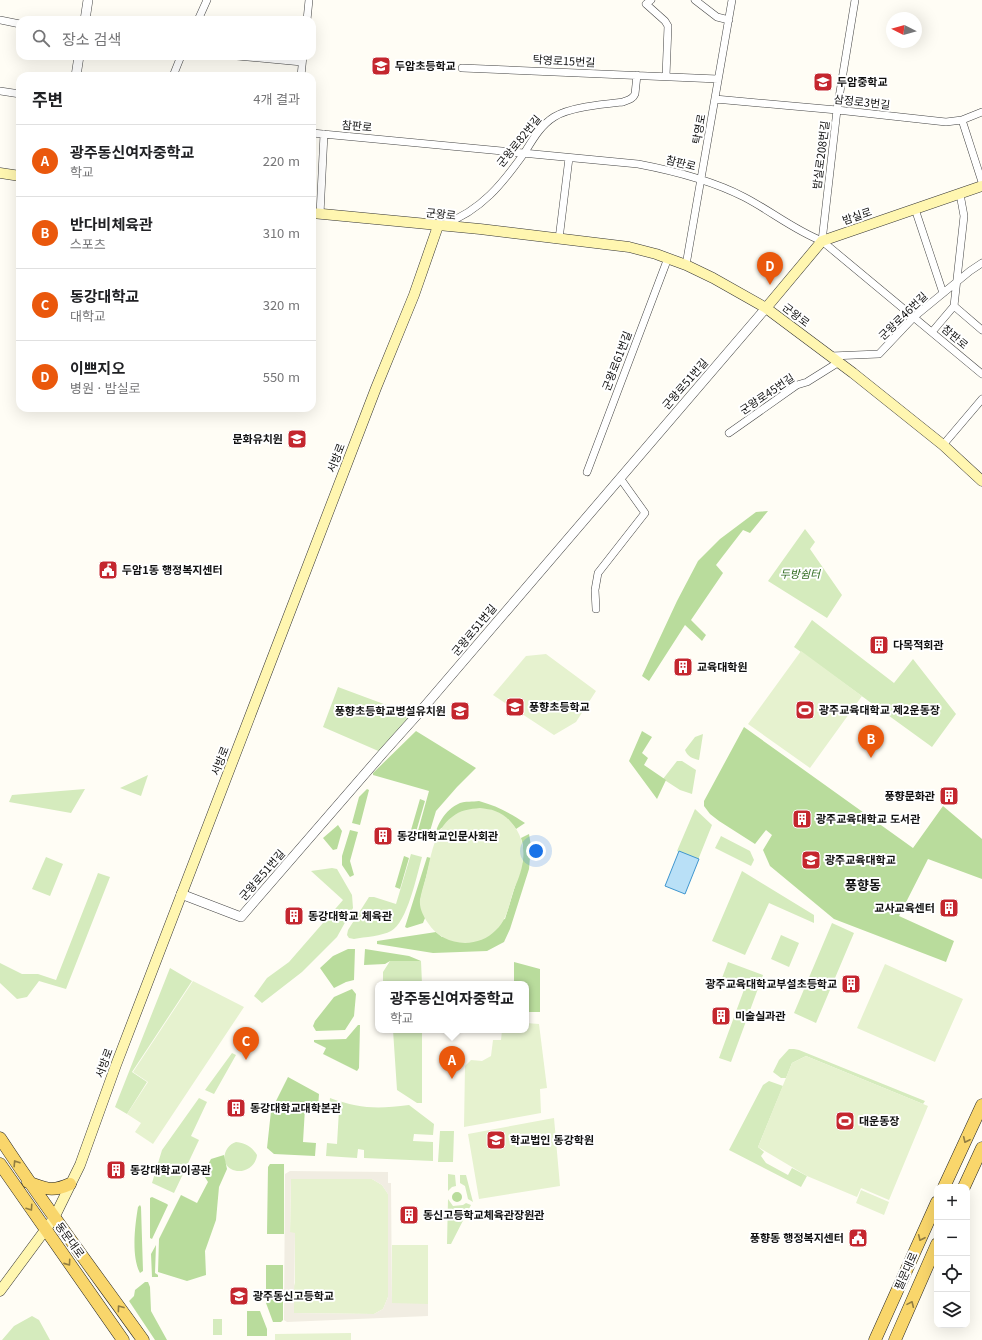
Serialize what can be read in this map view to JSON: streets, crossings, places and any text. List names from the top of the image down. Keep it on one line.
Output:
{"streets":{"main road":["군왕로","밤실로","서방로","동문대로","필문대로"],"street":["탁영로15번길","삼정로3번길","참판로","탁영로","군왕로82번길","밤실로208번길","군왕로46번길","군왕로61번길","군왕로51번길","군왕로45번길"]},"crossings":[["탁영로15번길","탁영로"],["탁영로15번길","군왕로82번길"],["삼정로3번길","탁영로"],["삼정로3번길","밤실로208번길"],["참판로","탁영로"],["참판로","군왕로82번길"],["참판로","밤실로208번길"],["참판로","군왕로"],["참판로","밤실로"],["참판로","군왕로46번길"],["탁영로","군왕로"],["군왕로82번길","군왕로"],["군왕로82번길","서방로"],["밤실로208번길","밤실로"],["군왕로","군왕로46번길"],["군왕로","군왕로61번길"],["군왕로","군왕로51번길"],["군왕로","군왕로45번길"],["군왕로","서방로"],["밤실로","군왕로46번길"],["군왕로46번길","군왕로45번길"],["군왕로51번길","서방로"],["서방로","동문대로"]],"districts":["풍향동"],"parks":["두방쉼터"],"places":{"school or university":["두암초등학교","두암중학교","문화유치원","풍향초등학교","풍향초등학교병설유치원","광주교육대학교","학교법인 동강학원","광주동신고등학교"],"public building":["두암1동 행정복지센터","풍향동 행정복지센터"],"building":["다목적회관","교육대학원","풍향문화관","광주교육대학교 도서관","동강대학교인문사회관","교사교육센터","동강대학교 체육관","광주교육대학교부설초등학교","미술실과관","동강대학교대학본관","동강대학교이공관","동신고등학교체육관장원관"],"sports":["광주교육대학교 제2운동장","대운동장"]},"north":"left","page":{"search":"장소 검색","heading":["주변","4개 결과"],"list":[{"mark":"A","name":"광주동신여자중학교","note":"학교","value":"220 m"},{"mark":"B","name":"반다비체육관","note":"스포츠","value":"310 m"},{"mark":"C","name":"동강대학교","note":"대학교","value":"320 m"},{"mark":"D","name":"이쁘지오","note":"병원 · 밤실로","value":"550 m"}],"pins":["D","B","C","A"],"popup":["광주동신여자중학교","학교"],"map_buttons":["+","−"]}}
